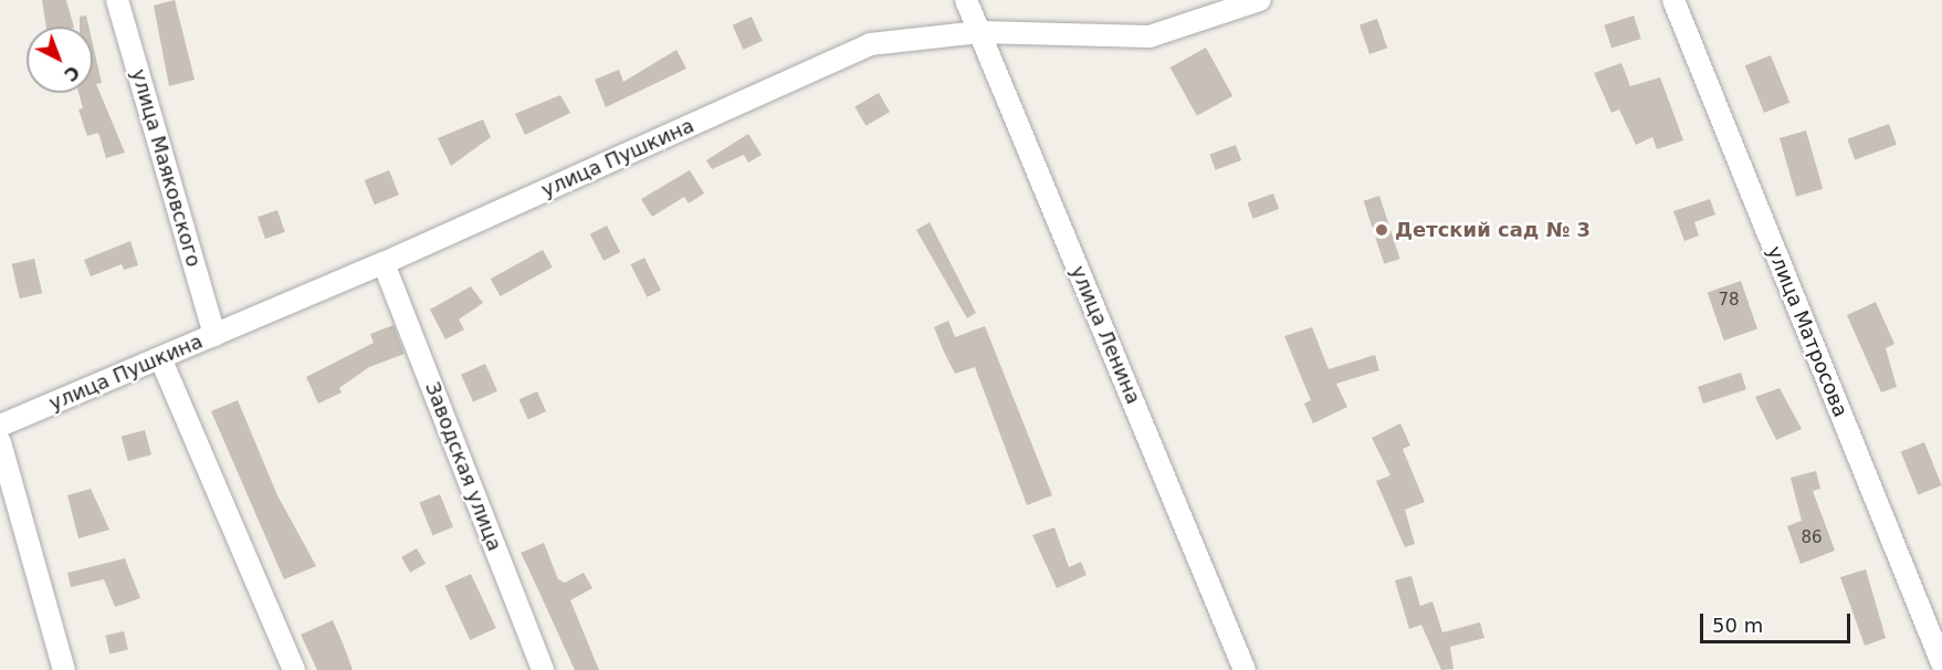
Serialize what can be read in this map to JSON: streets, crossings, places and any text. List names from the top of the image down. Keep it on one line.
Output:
{"streets":{"street":["улица Пушкина","улица Маяковского","улица Матросова","улица Ленина","Заводская улица"]},"crossings":[["улица Пушкина","улица Маяковского"],["улица Пушкина","улица Ленина"],["улица Пушкина","Заводская улица"]],"places":["Детский сад № 3"],"house_numbers":["78","86"],"scale_bar":"50 m","north":"bottom right"}
